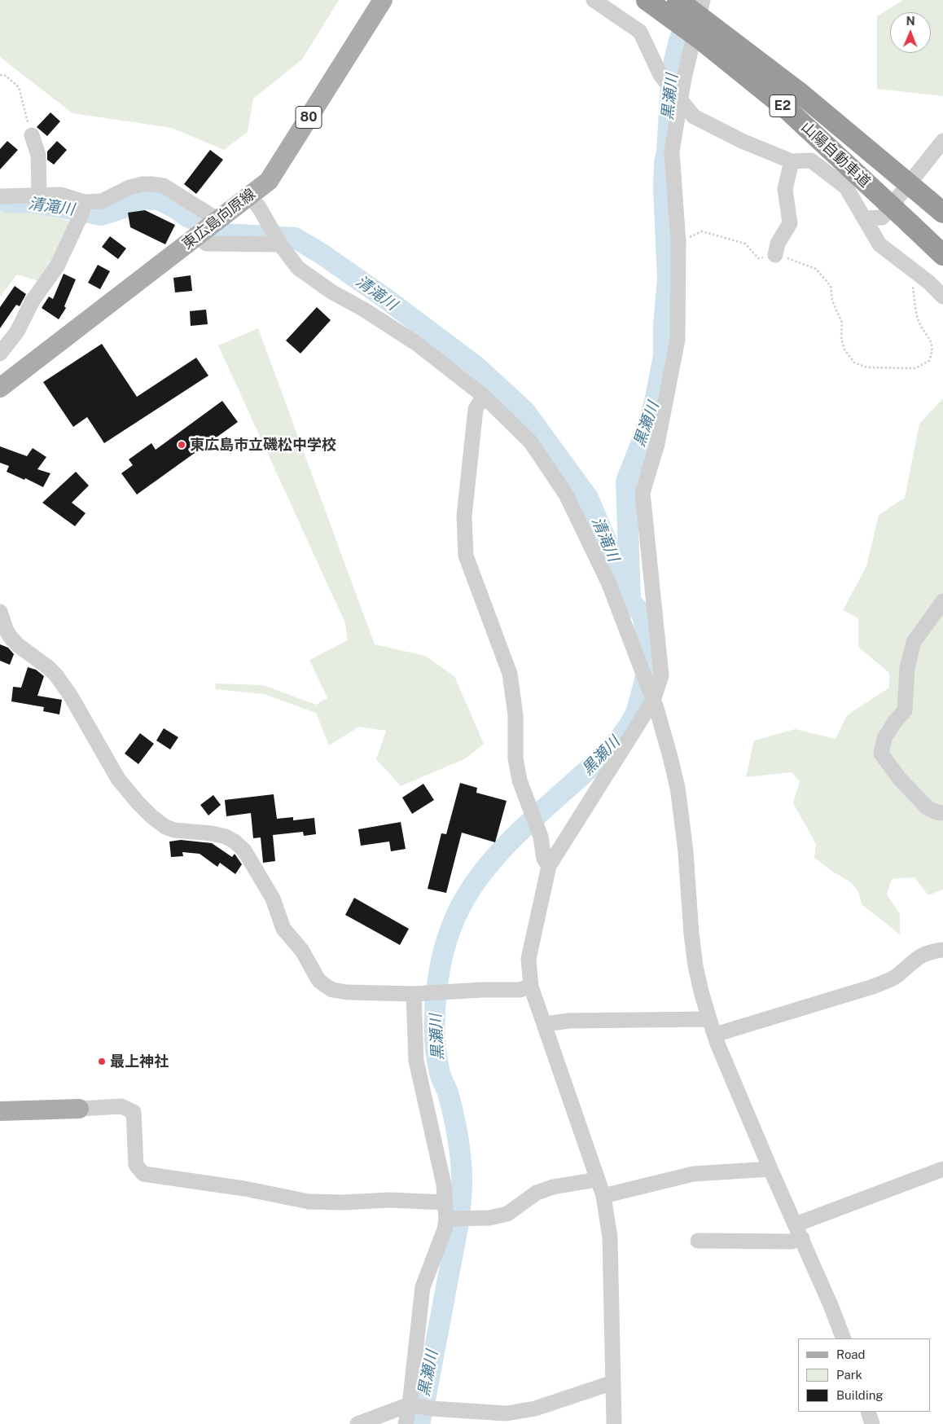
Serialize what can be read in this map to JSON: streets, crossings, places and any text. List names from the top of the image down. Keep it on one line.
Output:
{"streets":{"highway":["E2","山陽自動車道"],"main road":["80","東広島向原線"]},"water":["黒瀬川","清滝川"],"places":["東広島市立磯松中学校","最上神社"],"legend":["Road","Park","Building"],"north":"top"}
